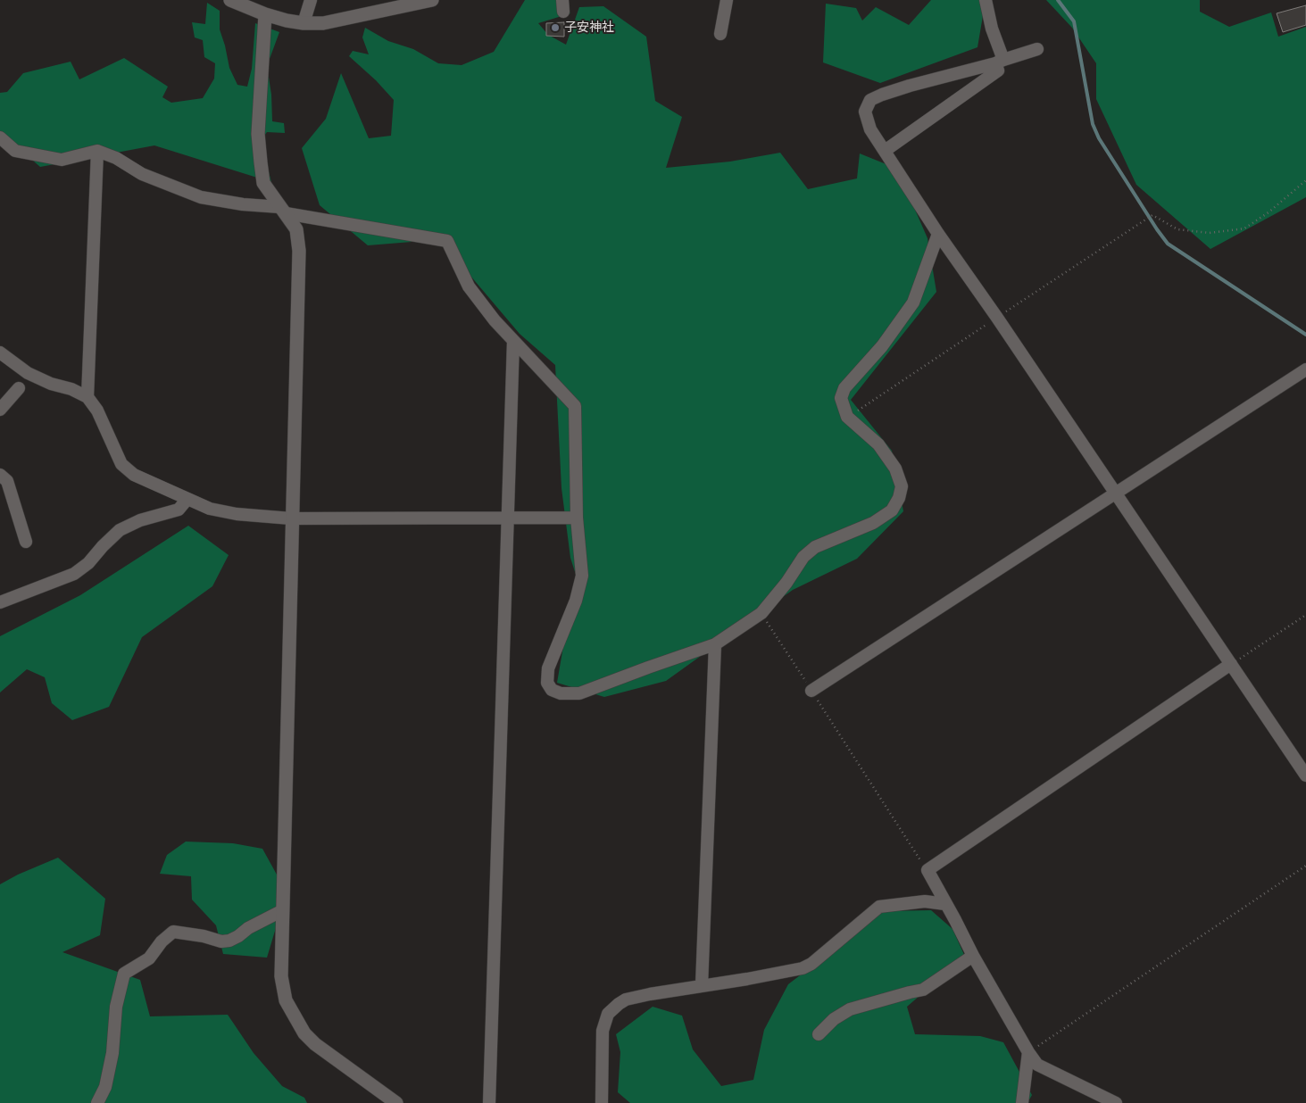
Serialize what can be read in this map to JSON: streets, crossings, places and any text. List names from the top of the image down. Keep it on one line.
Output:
{"places":["子安神社"]}
